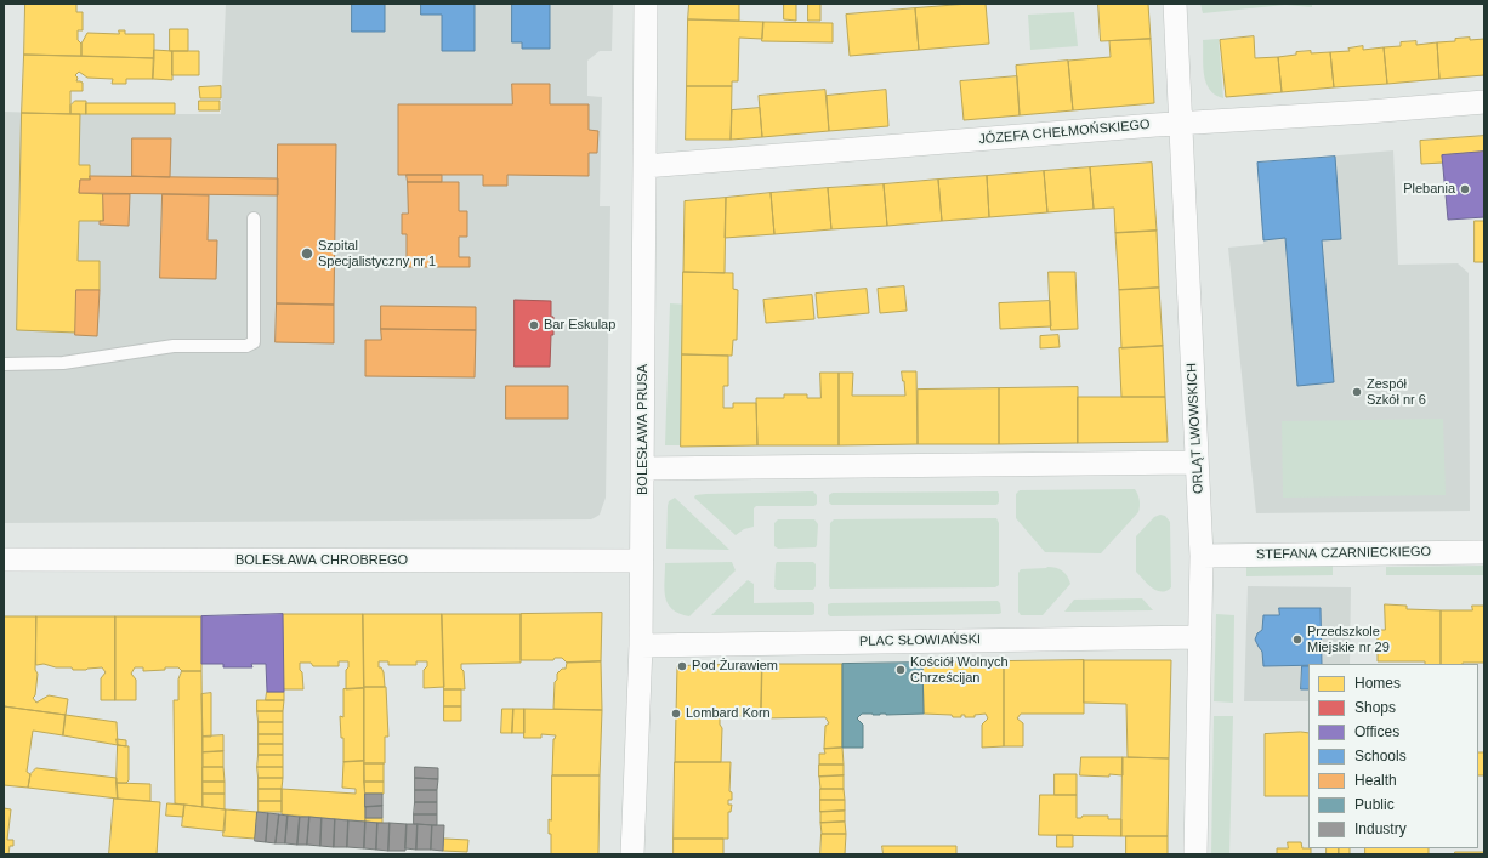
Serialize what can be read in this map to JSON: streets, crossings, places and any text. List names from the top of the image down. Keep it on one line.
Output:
{"streets":{"street":["JÓZEFA CHEŁMOŃSKIEGO","ORLĄT LWOWSKICH","BOLESŁAWA PRUSA","STEFANA CZARNIECKIEGO","BOLESŁAWA CHROBREGO","PLAC SŁOWIAŃSKI"]},"crossings":[["JÓZEFA CHEŁMOŃSKIEGO","ORLĄT LWOWSKICH"],["JÓZEFA CHEŁMOŃSKIEGO","BOLESŁAWA PRUSA"],["ORLĄT LWOWSKICH","STEFANA CZARNIECKIEGO"],["ORLĄT LWOWSKICH","PLAC SŁOWIAŃSKI"],["BOLESŁAWA PRUSA","BOLESŁAWA CHROBREGO"],["BOLESŁAWA PRUSA","PLAC SŁOWIAŃSKI"]],"places":["Plebania","Szpital Specjalistyczny nr 1","Bar Eskulap","Zespół Szkół nr 6","Przedszkole Miejskie nr 29","Pod Żurawiem","Kościół Wolnych Chrześcijan","Lombard Korn"],"legend":["Homes","Shops","Offices","Schools","Health","Public","Industry"]}
